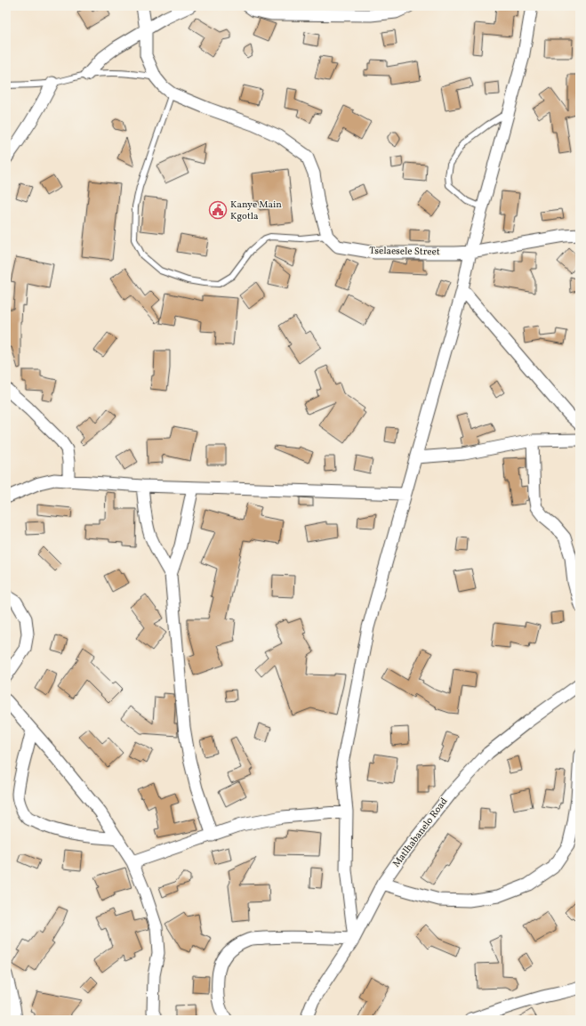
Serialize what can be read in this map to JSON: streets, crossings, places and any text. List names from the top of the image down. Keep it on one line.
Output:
{"streets":{"street":["Tselaesele Street","Matlhabanelo Road"]},"places":{"public building":["Kanye Main Kgotla"]}}
